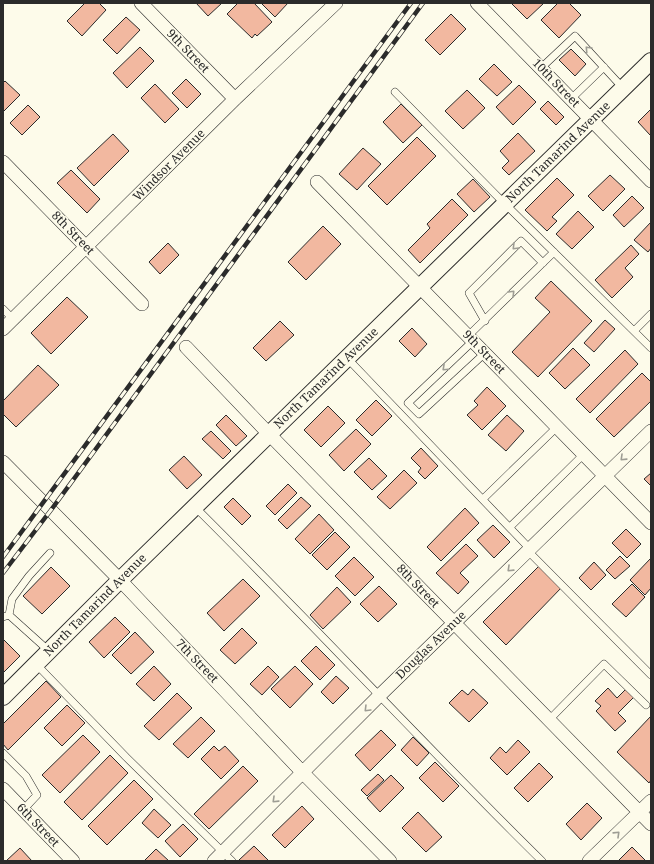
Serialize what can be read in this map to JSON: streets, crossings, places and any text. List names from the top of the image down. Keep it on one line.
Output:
{"streets":{"street":["9th Street","10th Street","North Tamarind Avenue","Windsor Avenue","8th Street","Douglas Avenue","7th Street","6th Street"]},"crossings":[["9th Street","North Tamarind Avenue"],["9th Street","Windsor Avenue"],["9th Street","Douglas Avenue"],["10th Street","North Tamarind Avenue"],["North Tamarind Avenue","8th Street"],["North Tamarind Avenue","7th Street"],["Windsor Avenue","8th Street"],["8th Street","Douglas Avenue"],["Douglas Avenue","7th Street"]],"one_way":["Douglas Avenue"]}
